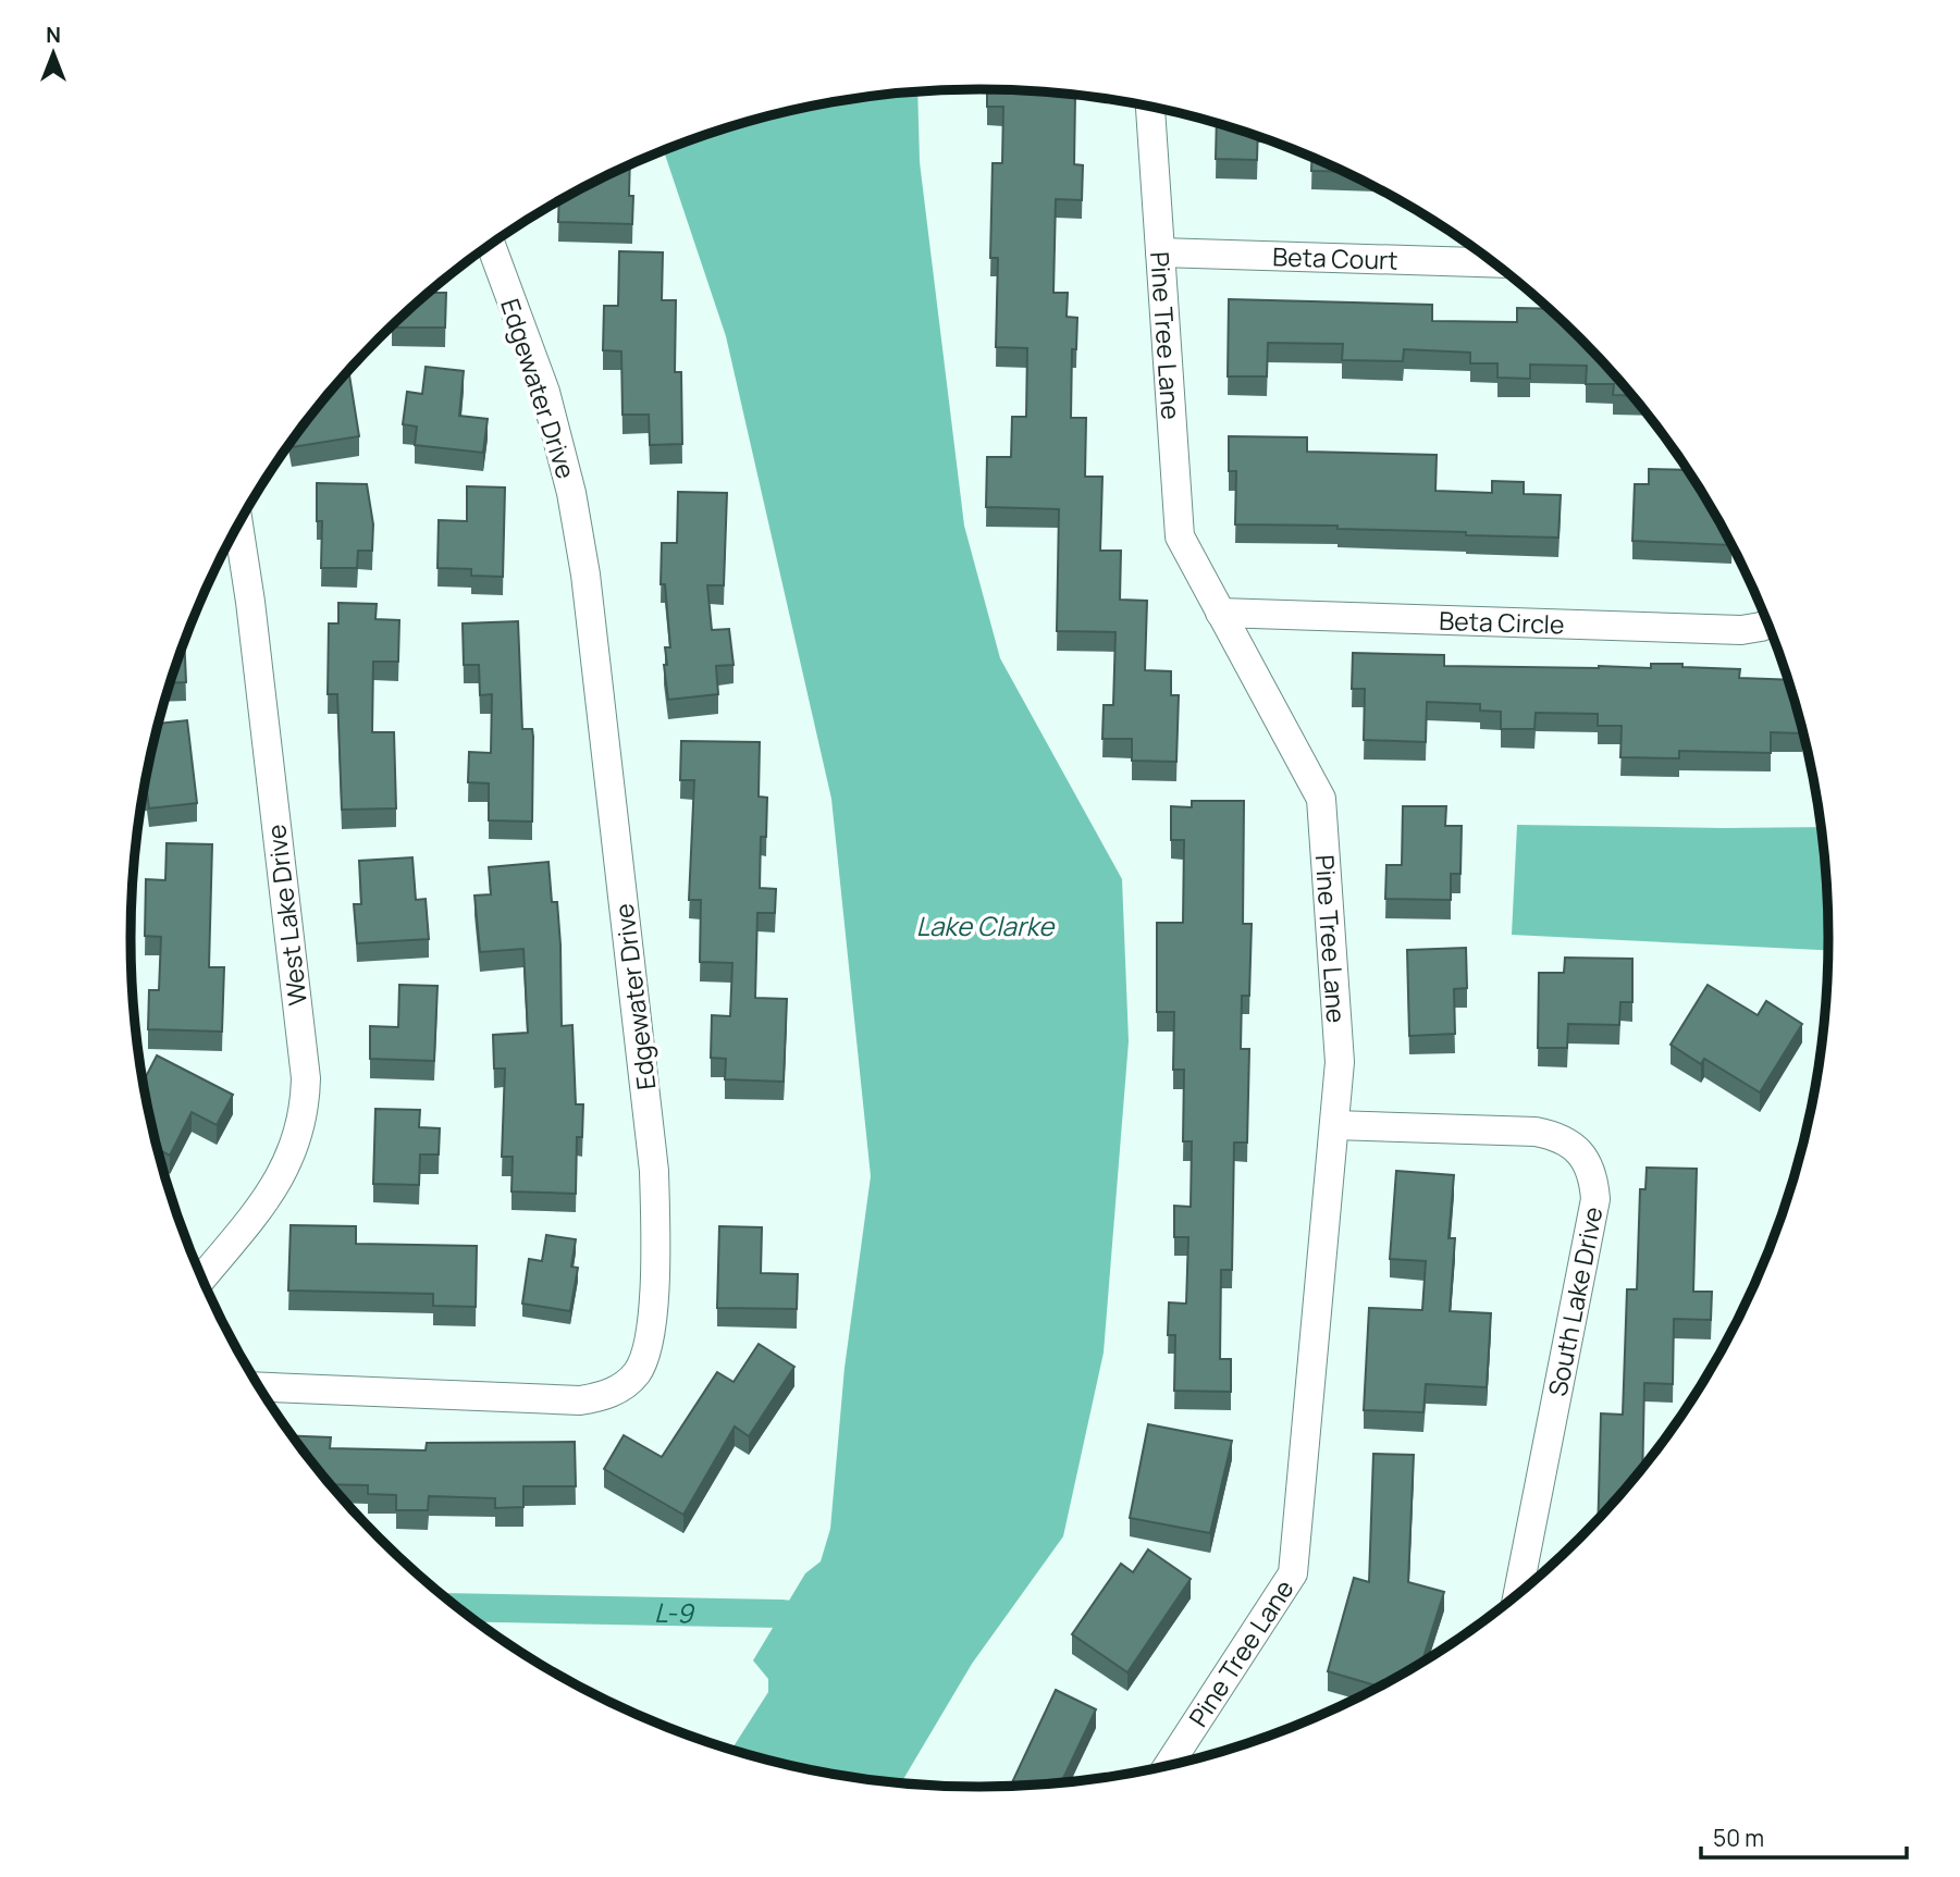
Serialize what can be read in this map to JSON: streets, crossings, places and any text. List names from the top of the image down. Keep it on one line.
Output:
{"streets":{"street":["Beta Court","Pine Tree Lane","Edgewater Drive","Beta Circle","West Lake Drive","South Lake Drive"]},"crossings":[["Beta Court","Pine Tree Lane"],["Pine Tree Lane","Beta Circle"],["Pine Tree Lane","South Lake Drive"]],"water":["Lake Clarke","L-9"],"scale_bar":"50 m","north":"top"}
